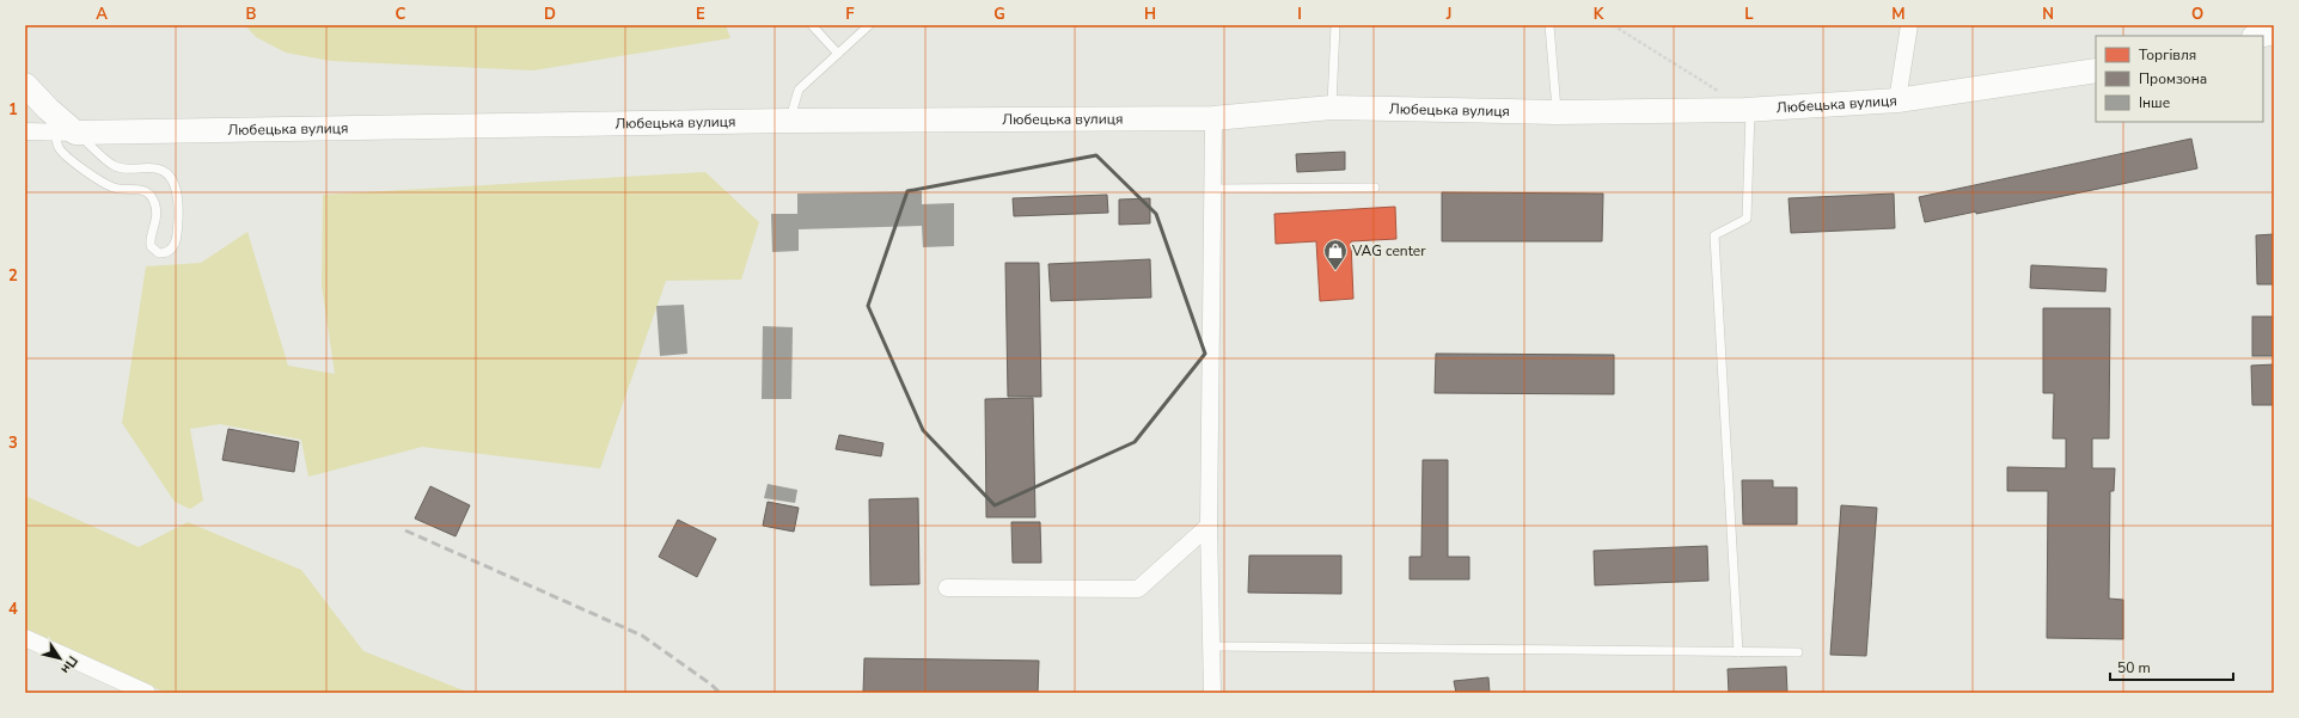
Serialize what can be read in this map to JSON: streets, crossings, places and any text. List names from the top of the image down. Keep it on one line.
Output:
{"streets":{"main road":["Любецька вулиця"]},"places":{"shop":["VAG center"]},"legend":["Торгівля","Промзона","Інше"],"scale_bar":"50 m","north":"bottom right","grid":{"columns":["A","B","C","D","E","F","G","H","I","J","K","L","M","N","O"],"rows":["1","2","3","4"]}}
